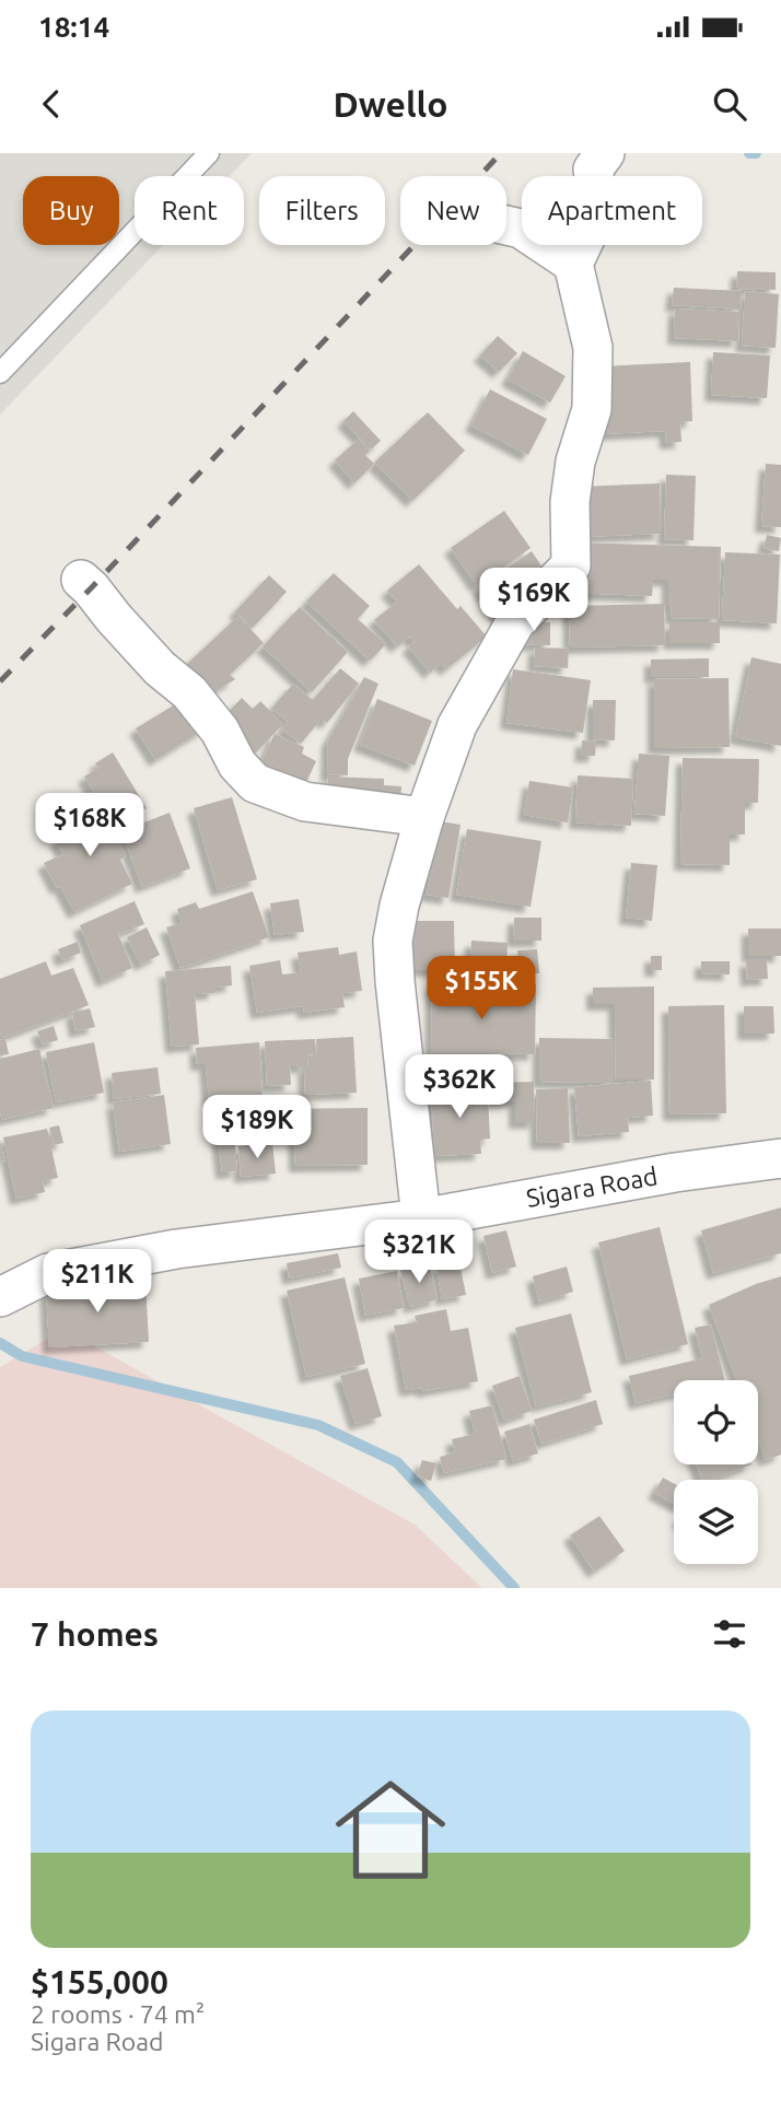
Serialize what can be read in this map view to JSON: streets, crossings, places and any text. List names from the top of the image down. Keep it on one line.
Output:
{"streets":{"street":["Sigara Road"]},"page":{"status":"18:14","header":"Dwello","chip":["Buy","Rent","Filters","New","Apartment"],"price":["$169K","$168K","$155K","$362K","$189K","$321K","$211K"],"heading":"7 homes","list":[{"name":"$155,000","note":"2 rooms · 74 m² · Sigara Road"}]}}
